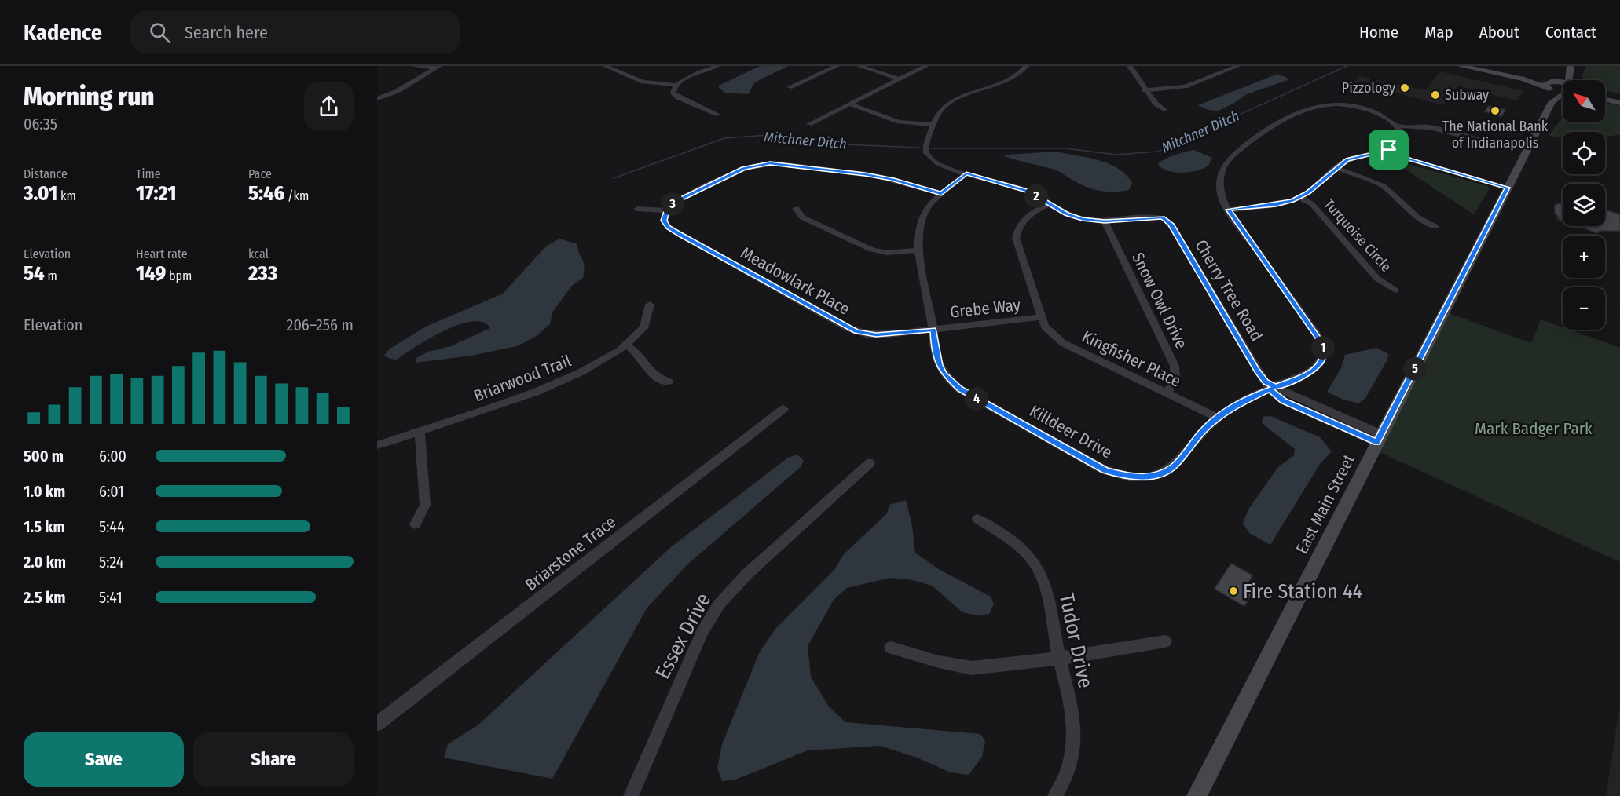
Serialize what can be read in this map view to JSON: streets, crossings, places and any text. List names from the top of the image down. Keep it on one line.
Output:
{"streets":{"main road":["East Main Street"],"street":["Turquoise Circle","Meadowlark Place","Cherry Tree Road","Snow Owl Drive","Grebe Way","Kingfisher Place","Briarwood Trail","Killdeer Drive","Briarstone Trace","Essex Drive","Tudor Drive"]},"crossings":[["Meadowlark Place","Grebe Way"],["Meadowlark Place","Killdeer Drive"],["Cherry Tree Road","Snow Owl Drive"],["Cherry Tree Road","Killdeer Drive"],["Cherry Tree Road","East Main Street"],["Snow Owl Drive","Kingfisher Place"],["Grebe Way","Kingfisher Place"],["Grebe Way","Killdeer Drive"],["Kingfisher Place","Killdeer Drive"]],"water":["Mitchner Ditch"],"parks":["Mark Badger Park"],"places":["Pizzology","Subway","The National Bank of Indianapolis","Fire Station 44"],"north":"top left","page":{"header":"Kadence","search":"Search here","nav":["Home","Map","About","Contact"],"heading":["Morning run","06:35"],"map_buttons":["+","−"],"stats":[["Distance","3.01 km"],["Time","17:21"],["Pace","5:46 /km"],["Elevation","54 m"],["Heart rate","149 bpm"],["kcal","233"]],"pins":["2","3","1","5","4"],"chart":["Elevation","206–256 m"],"list":[{"name":"500 m","note":"6:00"},{"name":"1.0 km","note":"6:01"},{"name":"1.5 km","note":"5:44"},{"name":"2.0 km","note":"5:24"},{"name":"2.5 km","note":"5:41"}],"buttons":["Save","Share"]}}
